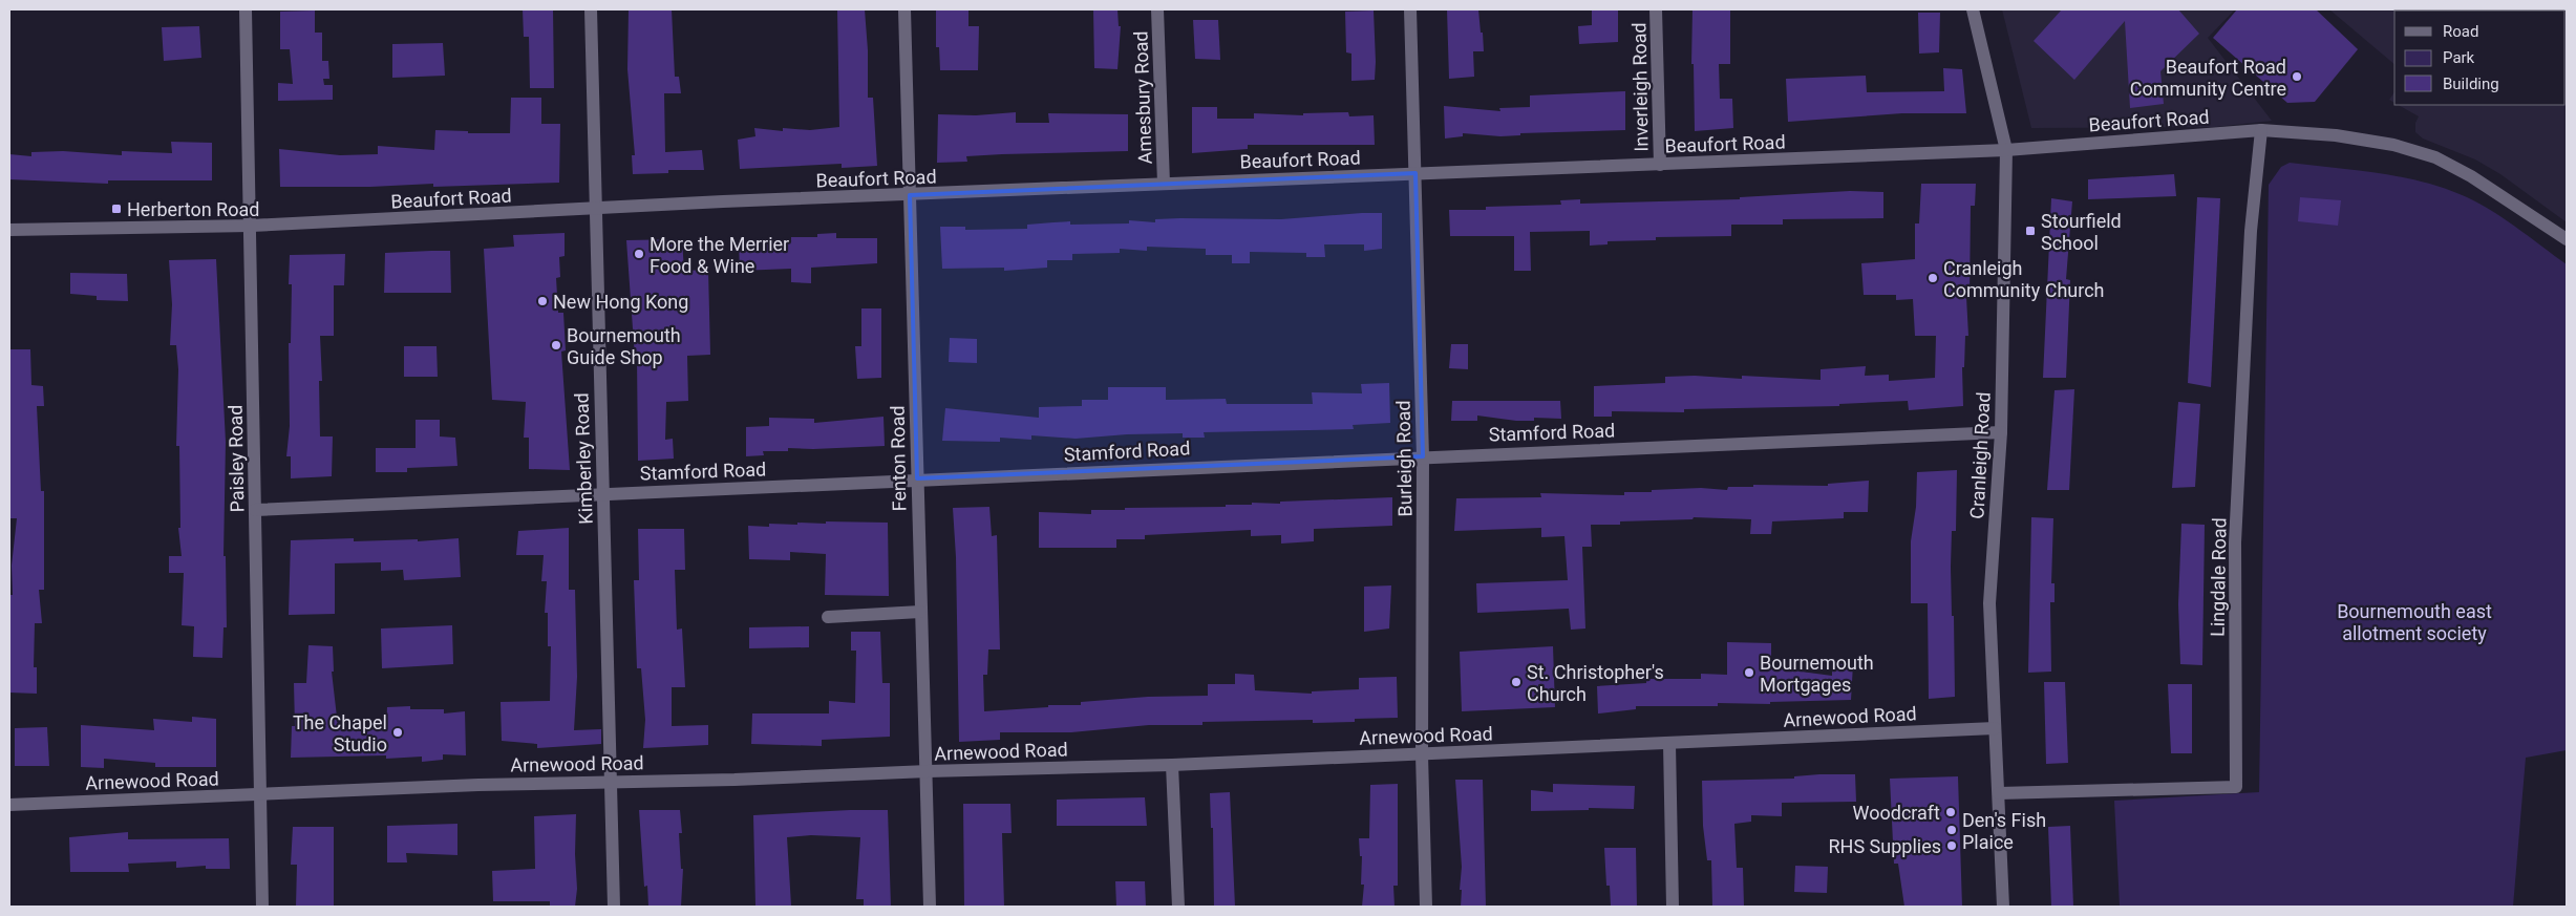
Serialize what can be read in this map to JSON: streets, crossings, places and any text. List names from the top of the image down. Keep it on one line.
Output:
{"streets":{"street":["Inverleigh Road","Amesbury Road","Beaufort Road","Stamford Road","Cranleigh Road","Paisley Road","Kimberley Road","Fenton Road","Burleigh Road","Lingdale Road","Arnewood Road"]},"crossings":[["Inverleigh Road","Beaufort Road"],["Amesbury Road","Beaufort Road"],["Beaufort Road","Cranleigh Road"],["Beaufort Road","Paisley Road"],["Beaufort Road","Kimberley Road"],["Beaufort Road","Fenton Road"],["Beaufort Road","Burleigh Road"],["Beaufort Road","Lingdale Road"],["Stamford Road","Cranleigh Road"],["Stamford Road","Paisley Road"],["Stamford Road","Kimberley Road"],["Stamford Road","Fenton Road"],["Stamford Road","Burleigh Road"],["Cranleigh Road","Lingdale Road"],["Cranleigh Road","Arnewood Road"],["Paisley Road","Arnewood Road"],["Kimberley Road","Arnewood Road"],["Fenton Road","Arnewood Road"],["Burleigh Road","Arnewood Road"]],"parks":["Bournemouth east allotment society"],"places":{"other":["Beaufort Road Community Centre","More the Merrier Food & Wine","Cranleigh Community Church","New Hong Kong","Bournemouth Guide Shop","Bournemouth Mortgages","St. Christopher's Church","The Chapel Studio","Woodcraft","Den's Fish Plaice","RHS Supplies"],"transit":["Herberton Road","Stourfield School"]},"legend":["Road","Park","Building"]}
